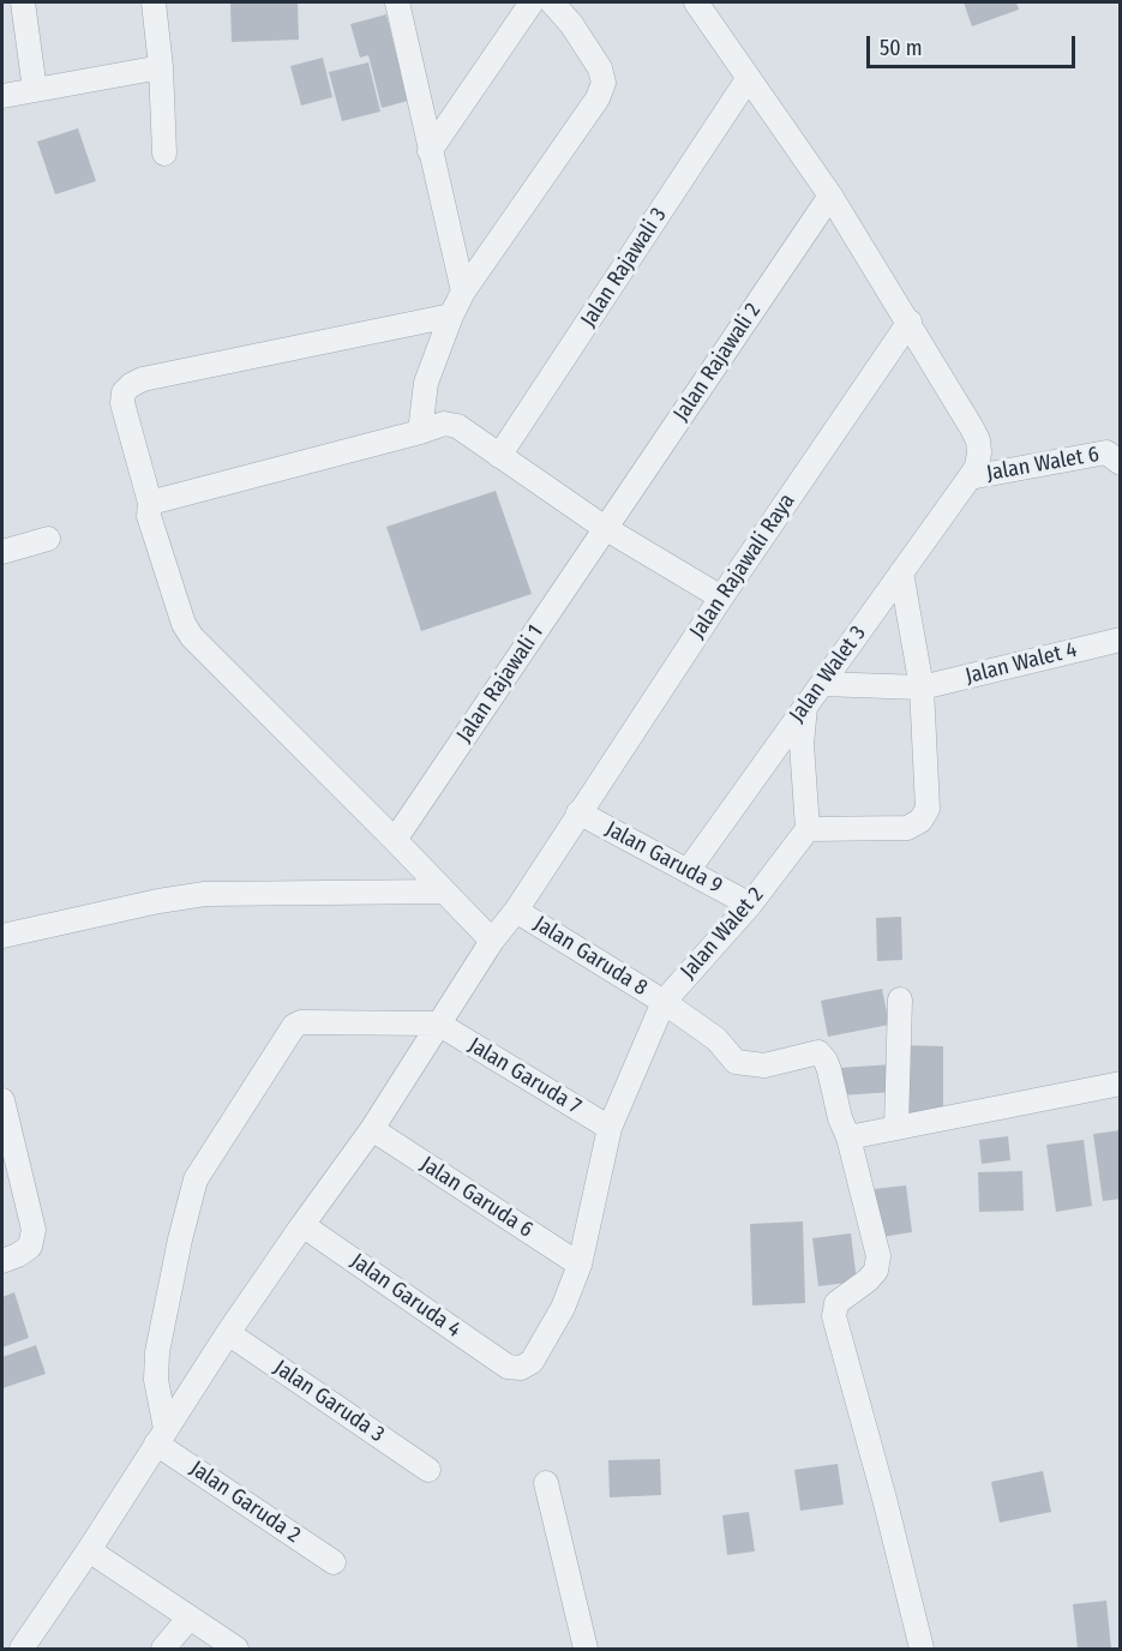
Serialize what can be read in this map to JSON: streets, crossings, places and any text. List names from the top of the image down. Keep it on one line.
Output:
{"streets":{"street":["Jalan Rajawali 3","Jalan Rajawali 2","Jalan Walet 6","Jalan Rajawali Raya","Jalan Walet 4","Jalan Walet 3","Jalan Rajawali 1","Jalan Garuda 9","Jalan Walet 2","Jalan Garuda 8","Jalan Garuda 7","Jalan Garuda 6","Jalan Garuda 4","Jalan Garuda 3","Jalan Garuda 2"]},"crossings":[["Jalan Rajawali 2","Jalan Rajawali 1"],["Jalan Walet 6","Jalan Walet 3"],["Jalan Rajawali Raya","Jalan Garuda 9"],["Jalan Rajawali Raya","Jalan Garuda 8"],["Jalan Rajawali Raya","Jalan Garuda 7"],["Jalan Rajawali Raya","Jalan Garuda 6"],["Jalan Rajawali Raya","Jalan Garuda 4"],["Jalan Rajawali Raya","Jalan Garuda 3"],["Jalan Rajawali Raya","Jalan Garuda 2"],["Jalan Walet 4","Jalan Walet 3"],["Jalan Walet 3","Jalan Garuda 9"],["Jalan Garuda 9","Jalan Walet 2"],["Jalan Walet 2","Jalan Garuda 8"],["Jalan Walet 2","Jalan Garuda 7"],["Jalan Walet 2","Jalan Garuda 6"],["Jalan Walet 2","Jalan Garuda 4"]],"scale_bar":"50 m"}
